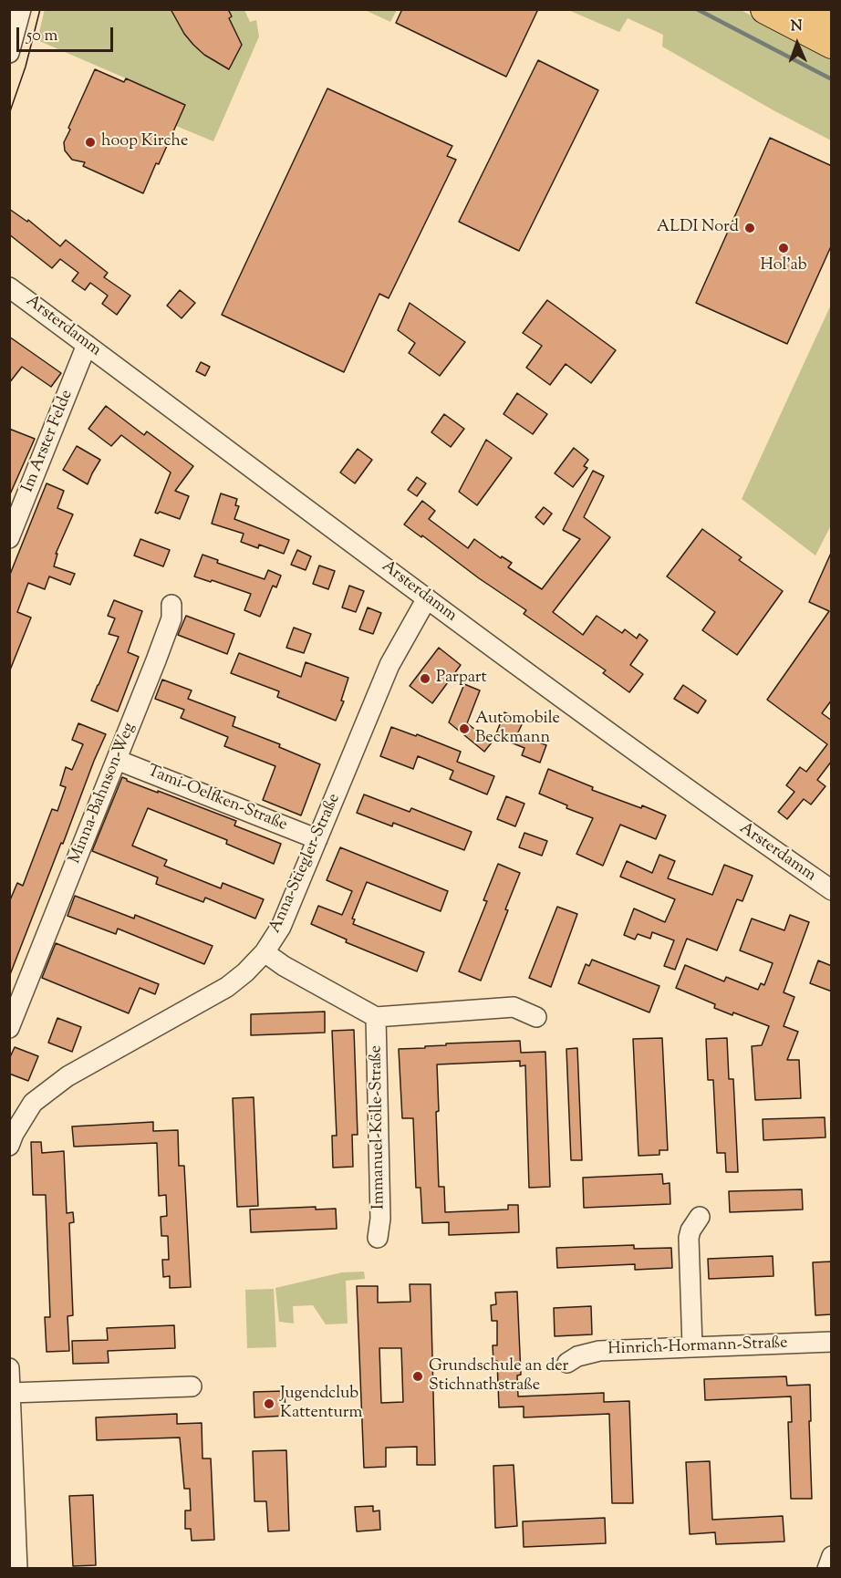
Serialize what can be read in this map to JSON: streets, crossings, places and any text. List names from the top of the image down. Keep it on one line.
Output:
{"streets":{"street":["Arsterdamm","Im Arster Felde","Minna-Bahnson-Weg","Tami-Oelfken-Straße","Anna-Stiegler-Straße","Immanuel-Kölle-Straße","Hinrich-Hormann-Straße"]},"crossings":[["Arsterdamm","Im Arster Felde"],["Arsterdamm","Anna-Stiegler-Straße"],["Minna-Bahnson-Weg","Tami-Oelfken-Straße"],["Tami-Oelfken-Straße","Anna-Stiegler-Straße"]],"places":["hoop Kirche","ALDI Nord","Hol'ab","Parpart","Automobile Beckmann","Grundschule an der Stichnathstraße","Jugendclub Kattenturm"],"scale_bar":"50 m","north":"top"}
